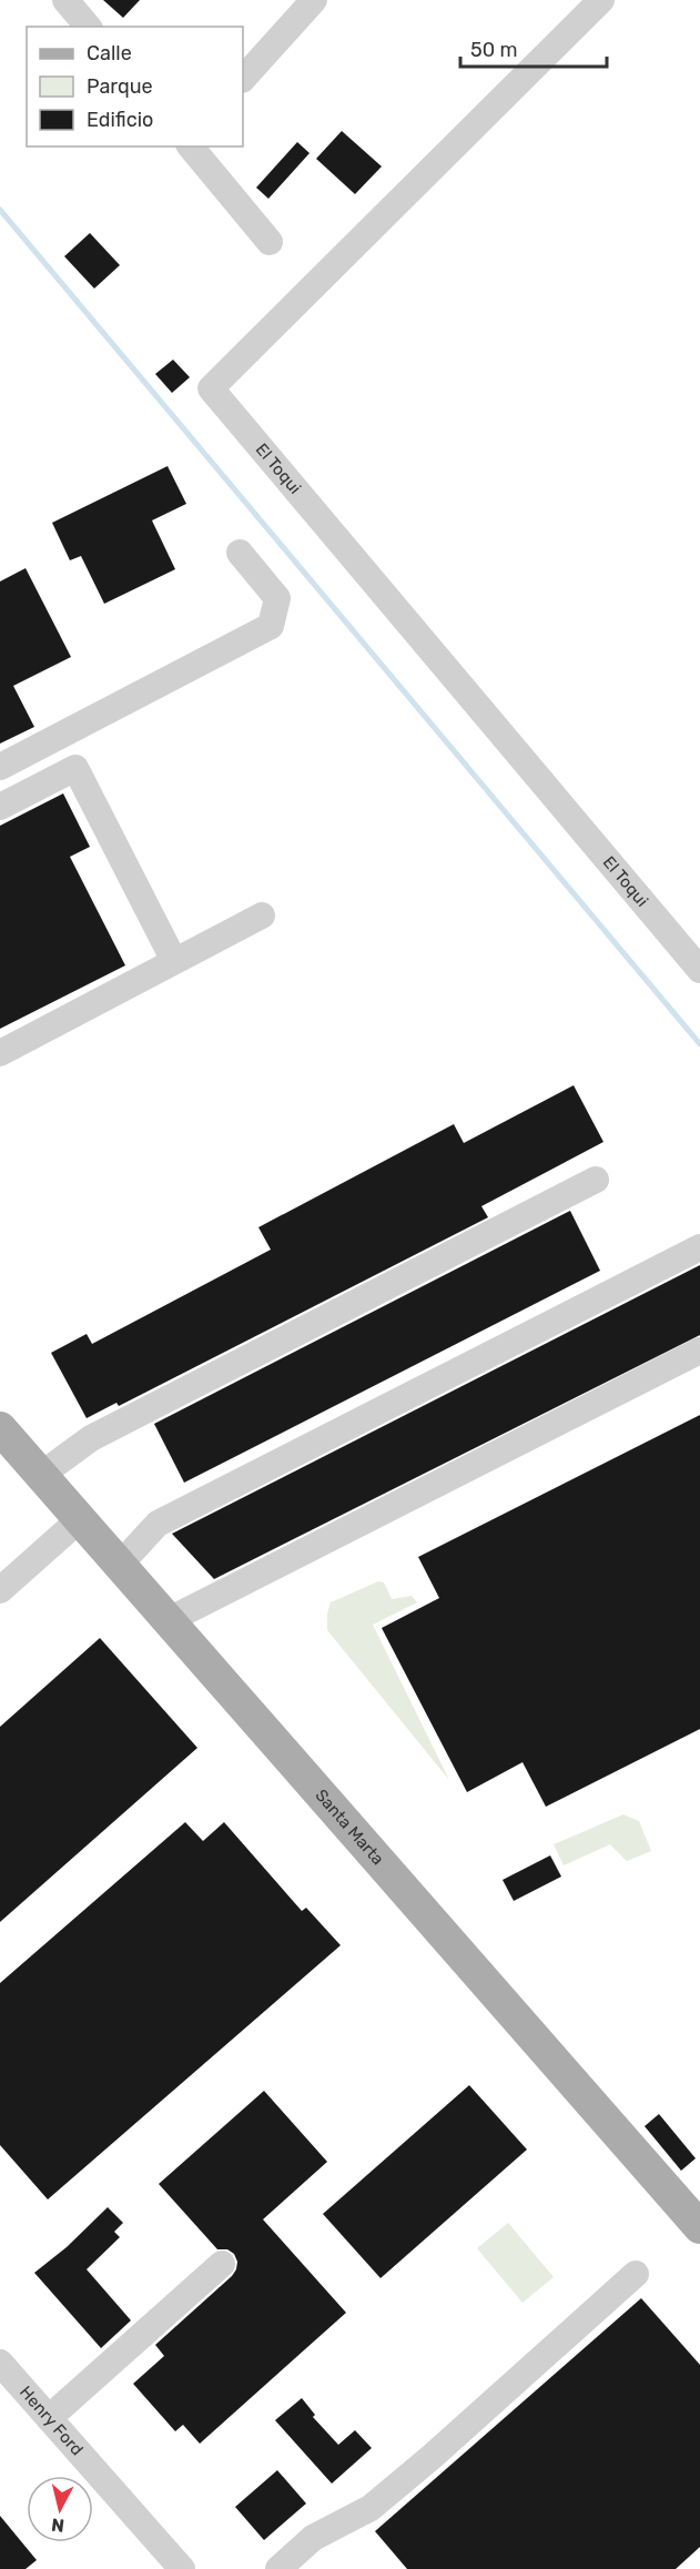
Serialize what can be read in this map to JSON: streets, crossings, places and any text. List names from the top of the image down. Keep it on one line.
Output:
{"streets":{"main road":["Santa Marta"],"street":["El Toqui","Henry Ford"]},"legend":["Calle","Parque","Edificio"],"scale_bar":"50 m","north":"bottom"}
